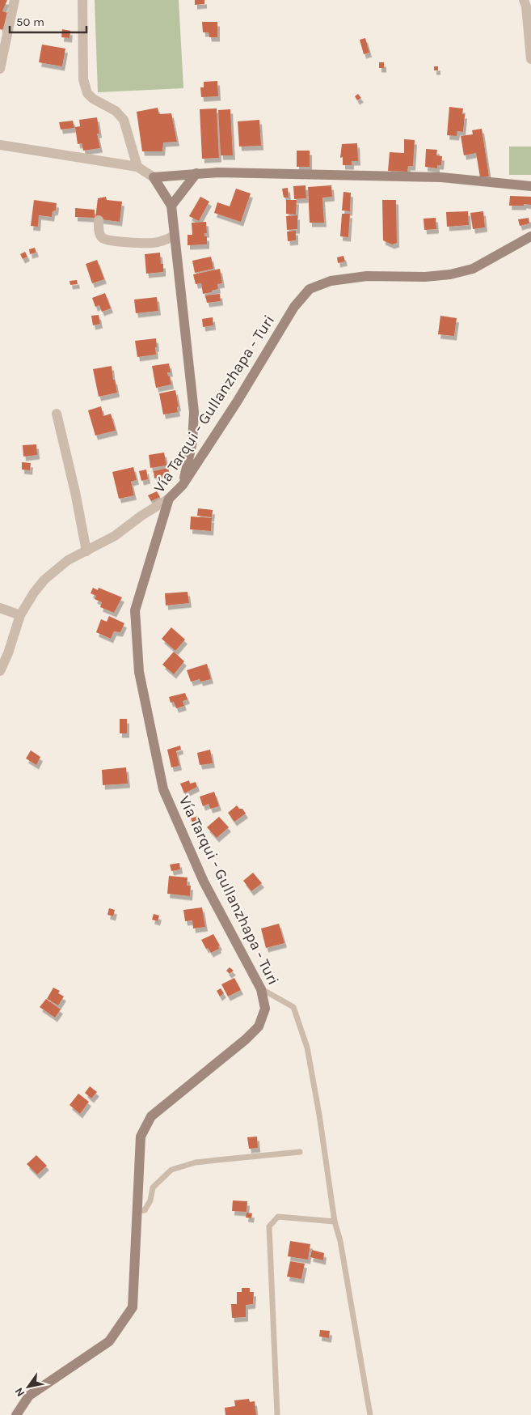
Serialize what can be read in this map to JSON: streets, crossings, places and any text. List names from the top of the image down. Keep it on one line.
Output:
{"streets":{"main road":["Vía Tarqui - Gullanzhapa - Turi"]},"scale_bar":"50 m","north":"bottom left"}
